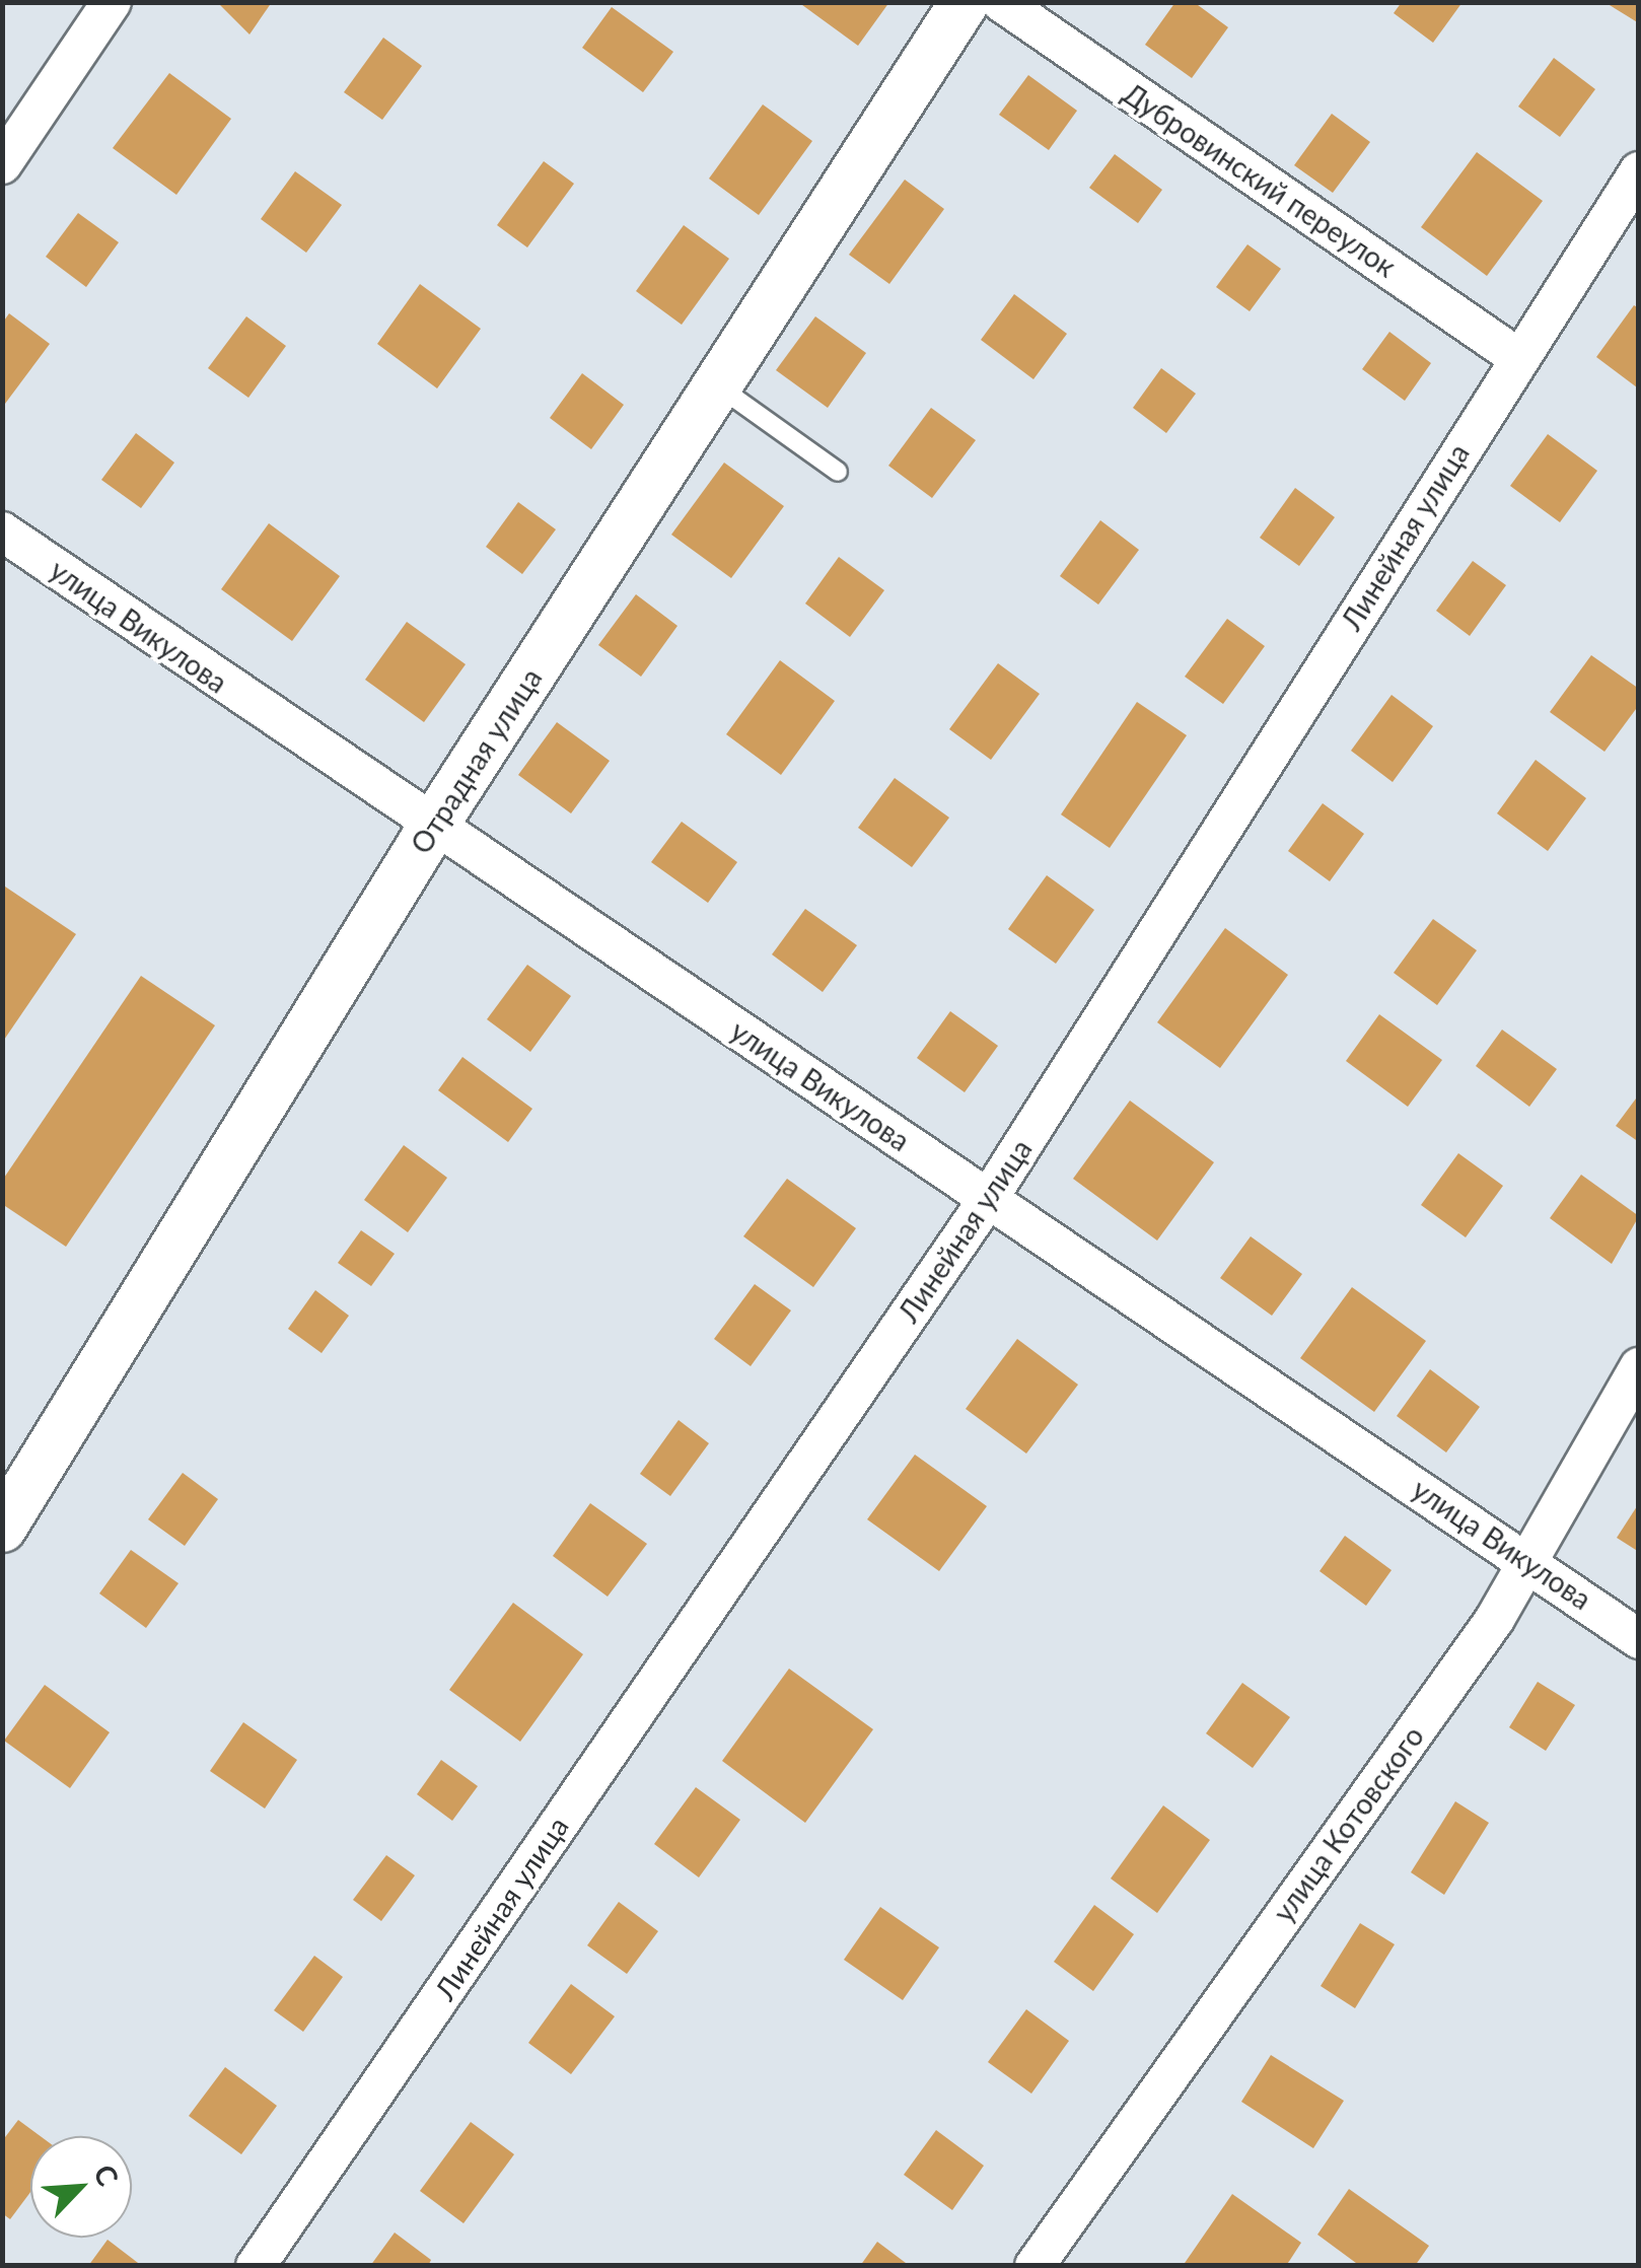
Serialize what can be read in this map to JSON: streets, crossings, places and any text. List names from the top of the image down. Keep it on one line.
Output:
{"streets":{"street":["Дубровинский переулок","Линейная улица","улица Викулова","Отрадная улица","улица Котовского"]},"crossings":[["Дубровинский переулок","Линейная улица"],["Линейная улица","улица Викулова"],["улица Викулова","Отрадная улица"],["улица Викулова","улица Котовского"]],"north":"top right"}
